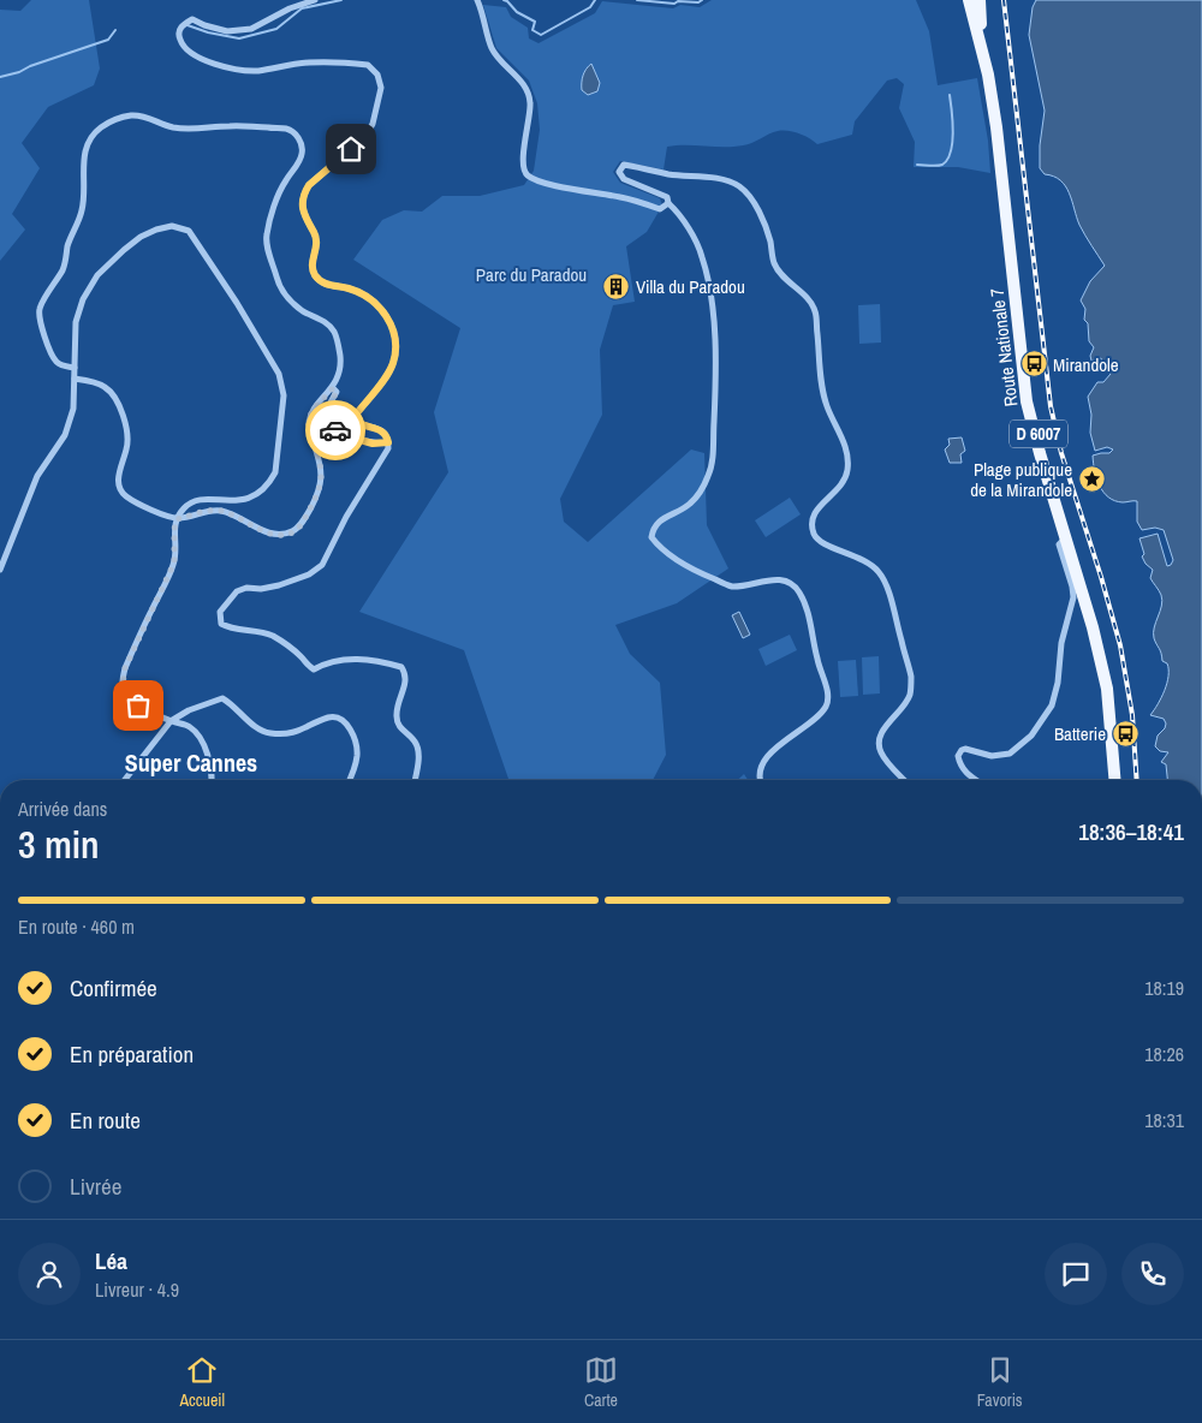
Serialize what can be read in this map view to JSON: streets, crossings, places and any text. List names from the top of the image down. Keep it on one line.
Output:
{"streets":{"main road":["Route Nationale 7","D 6007"]},"crossings":[["Route Nationale 7","D 6007"]],"districts":["Super Cannes"],"parks":["Parc du Paradou"],"places":{"building":["Villa du Paradou"],"bus stop":["Mirandole","Batterie"],"place":["Plage publique de la Mirandole"]},"page":{"heading":["3 min","Arrivée dans","18:36–18:41"],"panel":["Léa","Livreur · 4.9"],"bar":"En route · 460 m","list":[["Confirmée","18:19"],["En préparation","18:26"],["En route","18:31"],"Livrée"],"tabs":["Accueil","Carte","Favoris"]}}
